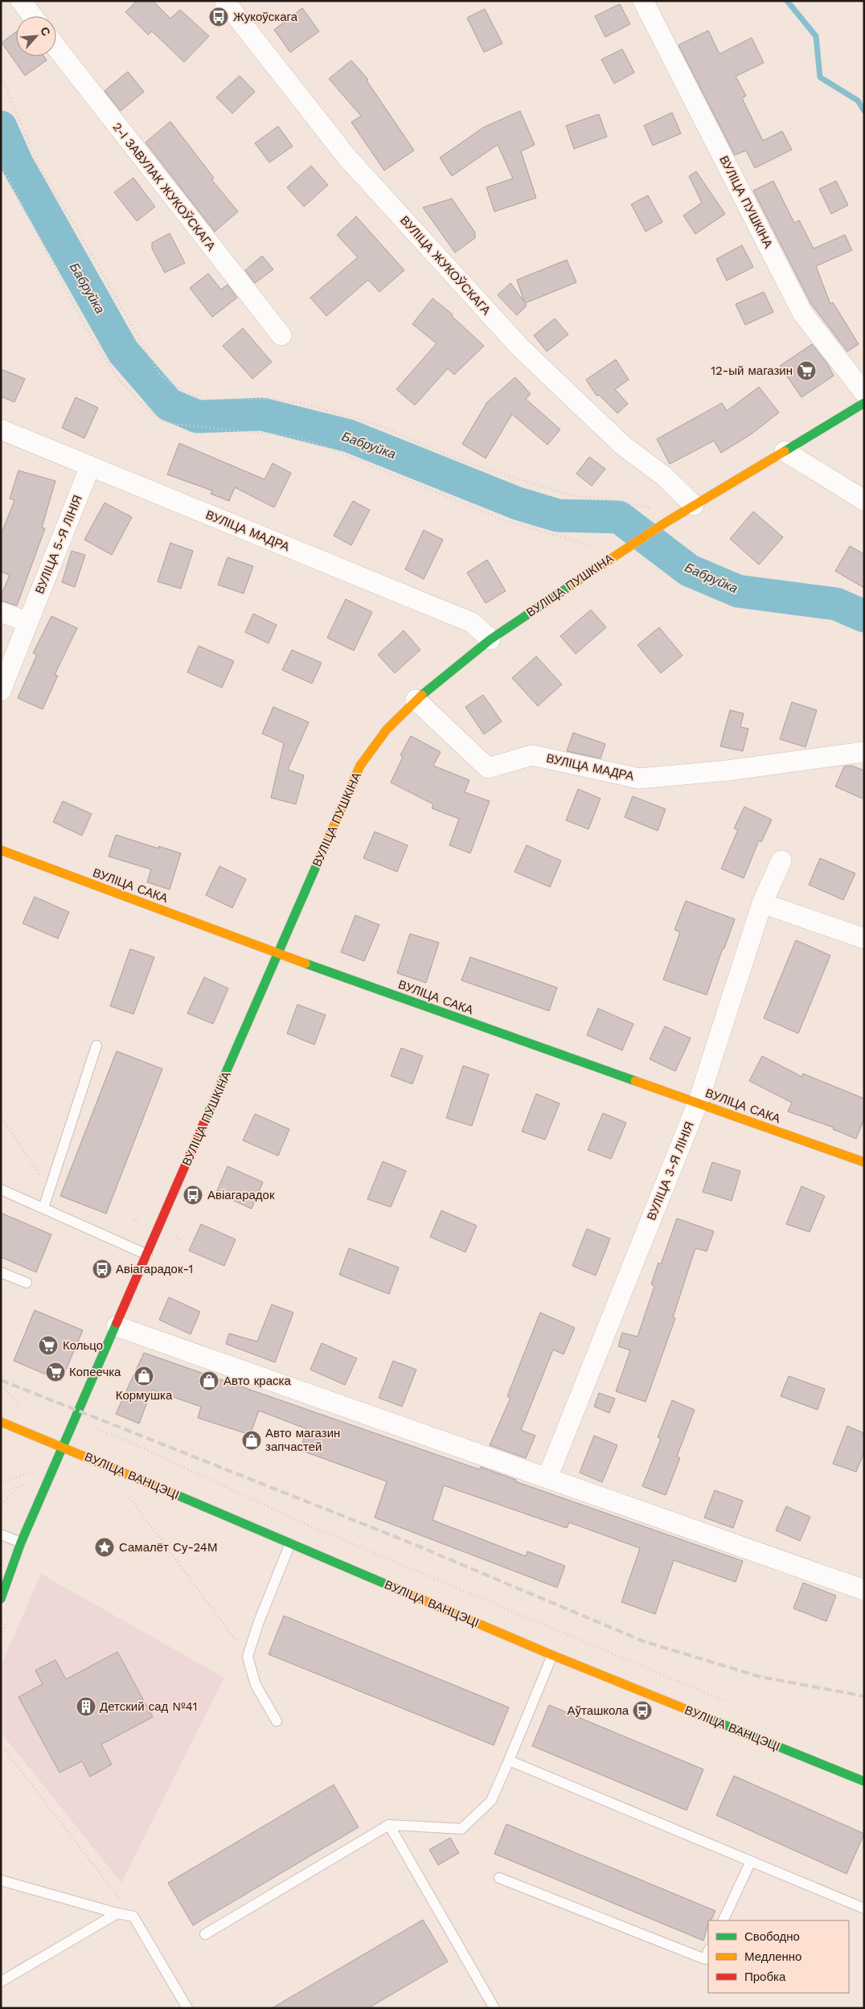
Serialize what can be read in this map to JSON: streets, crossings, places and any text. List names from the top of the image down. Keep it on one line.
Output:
{"streets":{"main road":["ВУЛІЦА ПУШКІНА","ВУЛІЦА САКА","ВУЛІЦА ВАНЦЭЦІ"],"street":["2-І ЗАВУЛАК ЖУКОЎСКАГА","ВУЛІЦА ЖУКОЎСКАГА","ВУЛІЦА МАДРА","ВУЛІЦА 5-Я ЛІНІЯ","ВУЛІЦА 3-Я ЛІНІЯ"]},"crossings":[["ВУЛІЦА ПУШКІНА","ВУЛІЦА ЖУКОЎСКАГА"],["ВУЛІЦА ПУШКІНА","ВУЛІЦА МАДРА"],["ВУЛІЦА ПУШКІНА","ВУЛІЦА САКА"],["ВУЛІЦА ПУШКІНА","ВУЛІЦА ВАНЦЭЦІ"],["ВУЛІЦА МАДРА","ВУЛІЦА 5-Я ЛІНІЯ"],["ВУЛІЦА САКА","ВУЛІЦА 3-Я ЛІНІЯ"]],"water":["Бабруйка"],"places":{"bus stop":["Жукоўскага","Авіагарадок","Авіагарадок-1","Аўташкола"],"supermarket":["12-ый магазин","Кольцо","Копеечка"],"shop":["Кормушка","Авто краска","Авто магазин запчастей"],"place":["Самалёт Су-24М"],"building":["Детский сад №41"]},"legend":["Свободно","Медленно","Пробка"],"north":"top right"}
